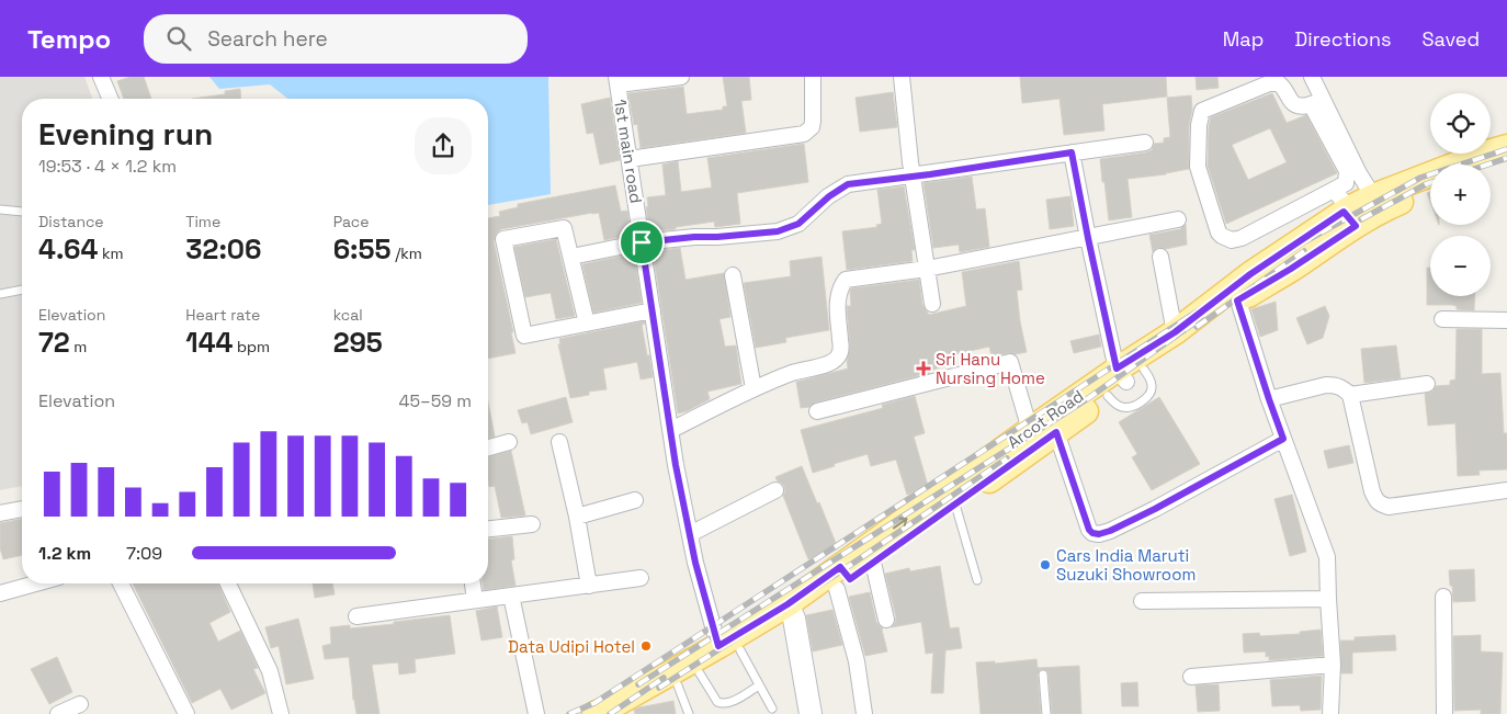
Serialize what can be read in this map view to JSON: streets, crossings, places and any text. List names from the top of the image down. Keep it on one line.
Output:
{"streets":{"main road":["Arcot Road"],"street":["1st main road"]},"crossings":[["1st main road","Arcot Road"]],"places":{"health":["Sri Hanu Nursing Home"],"other":["Cars India Maruti Suzuki Showroom","Data Udipi Hotel"]},"page":{"header":"Tempo","search":"Search here","nav":["Map","Directions","Saved"],"map_buttons":["+","−"],"heading":["Evening run","19:53 · 4 × 1.2 km"],"stats":[["Distance","4.64 km"],["Time","32:06"],["Pace","6:55 /km"],["Elevation","72 m"],["Heart rate","144 bpm"],["kcal","295"]],"chart":["Elevation","45–59 m"],"list":[{"name":"1.2 km","note":"7:09"}]}}
